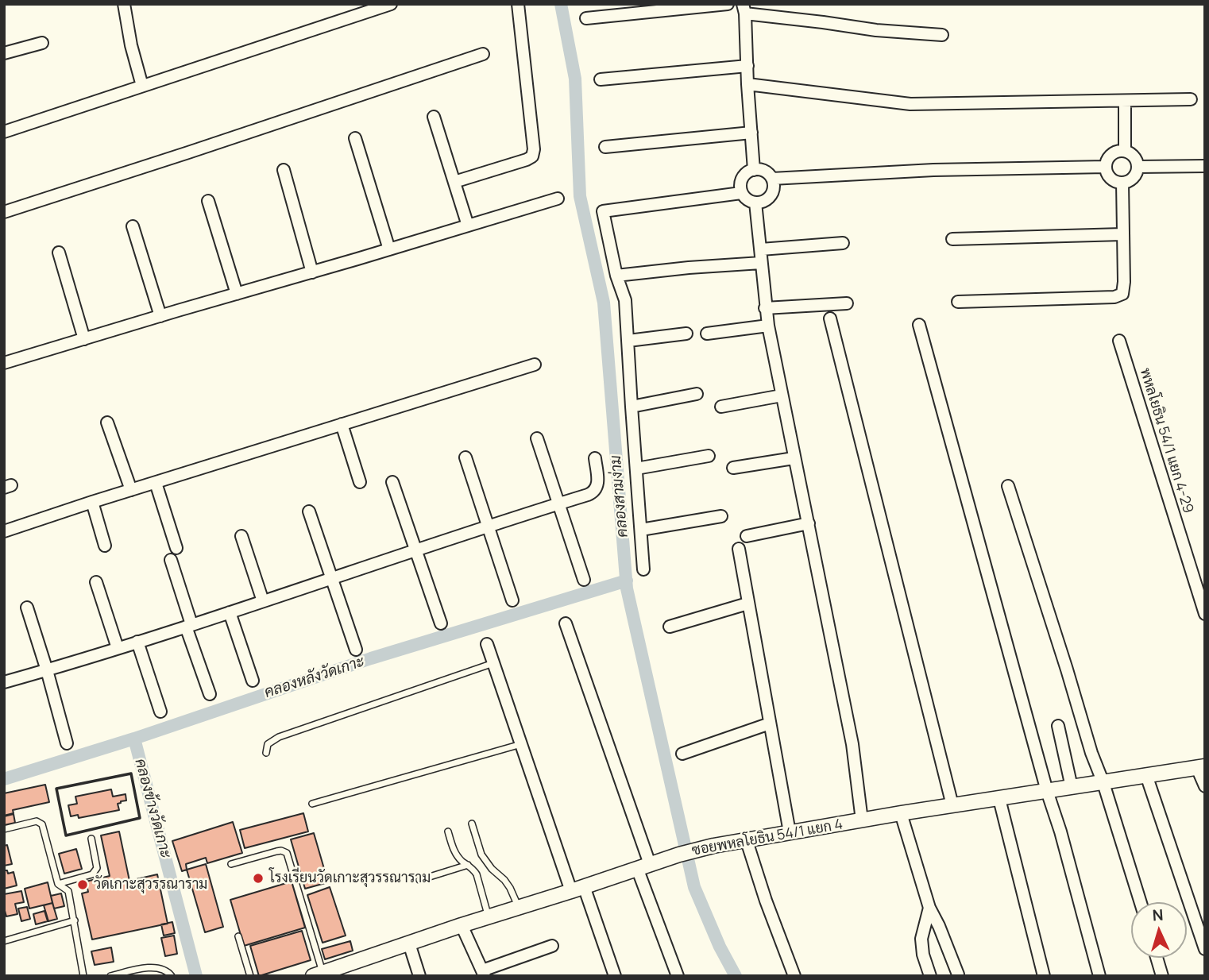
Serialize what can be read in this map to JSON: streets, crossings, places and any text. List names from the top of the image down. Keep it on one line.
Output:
{"streets":{"street":["พหลโยธิน 54/1 แยก 4-29","ซอยพหลโยธิน 54/1 แยก 4"]},"water":["คลองสามง่าม","คลองหลังวัดเกาะ","คลองข้างวัดเกาะ"],"places":["โรงเรียนวัดเกาะสุวรรณาราม","วัดเกาะสุวรรณาราม"],"north":"top"}
